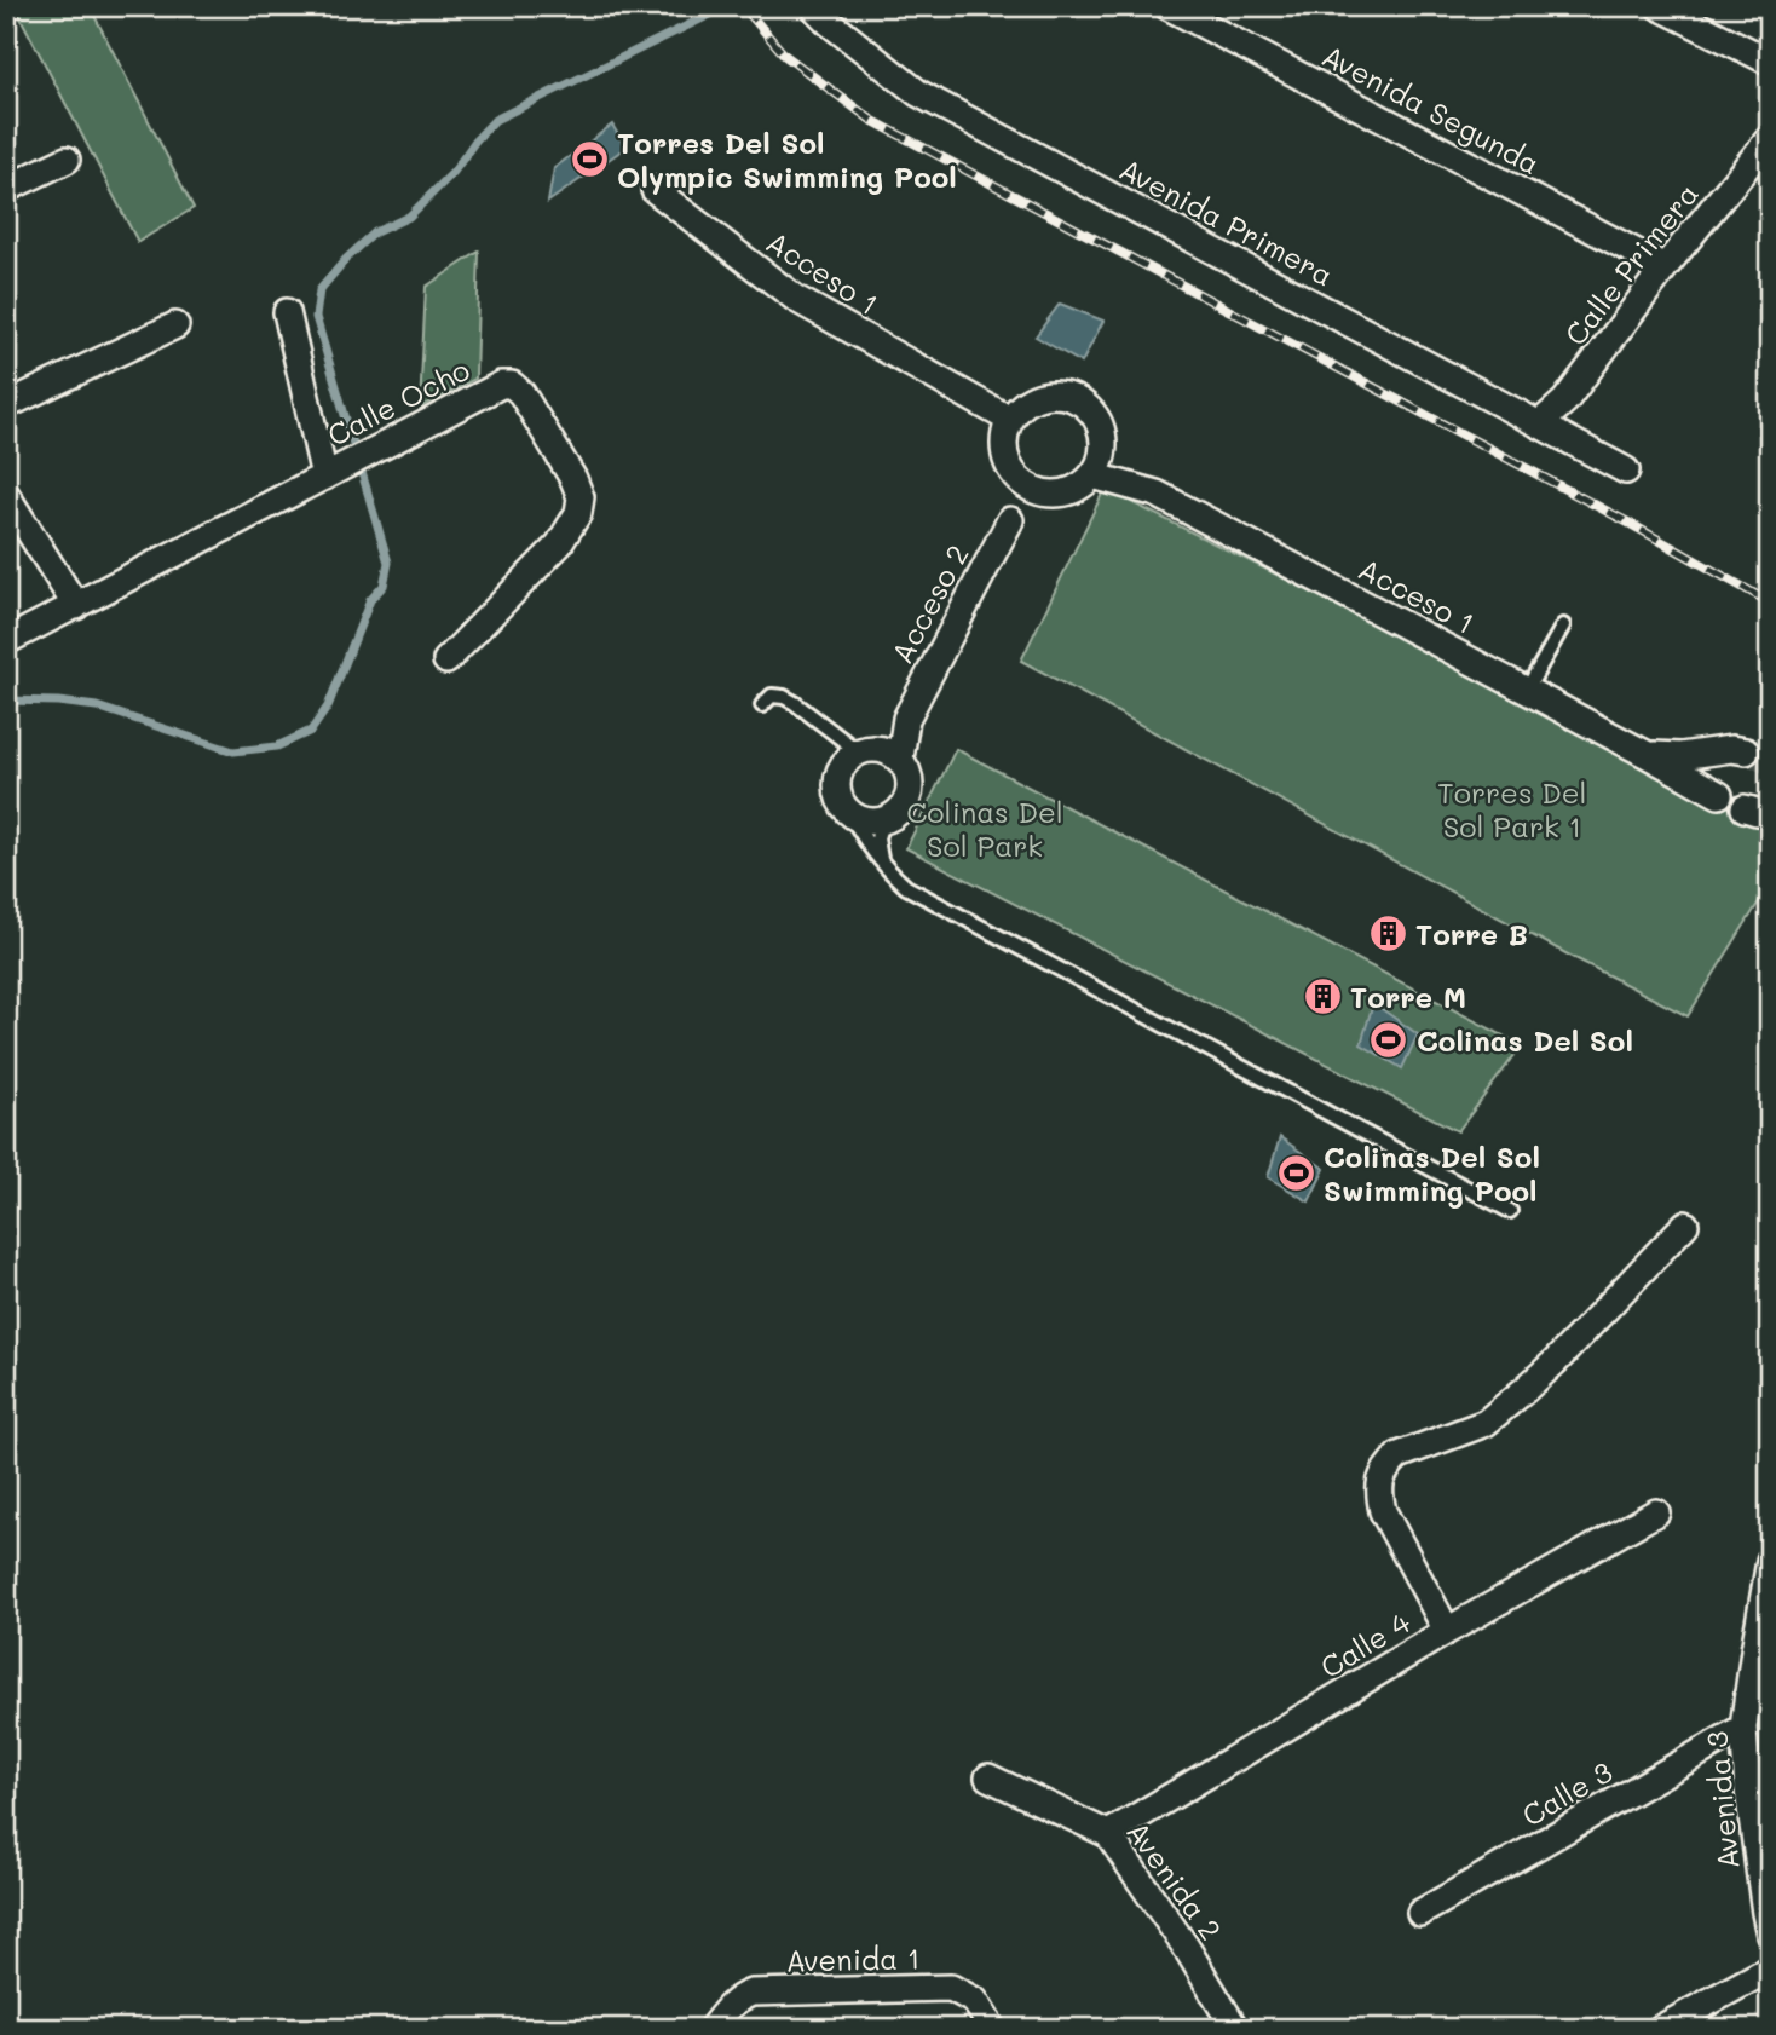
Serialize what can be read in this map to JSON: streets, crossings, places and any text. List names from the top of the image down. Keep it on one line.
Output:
{"streets":{"street":["Avenida Segunda","Avenida Primera","Calle Primera","Acceso 1","Calle Ocho","Acceso 2","Calle 4","Calle 3","Avenida 3","Avenida 2","Avenida 1"]},"crossings":[["Avenida Segunda","Calle Primera"],["Avenida Primera","Calle Primera"],["Acceso 1","Acceso 2"],["Calle 4","Avenida 2"],["Calle 3","Avenida 3"]],"parks":["Torres Del Sol Park 1","Colinas Del Sol Park"],"places":{"sports":["Torres Del Sol Olympic Swimming Pool","Colinas Del Sol","Colinas Del Sol Swimming Pool"],"building":["Torre B","Torre M"]}}
